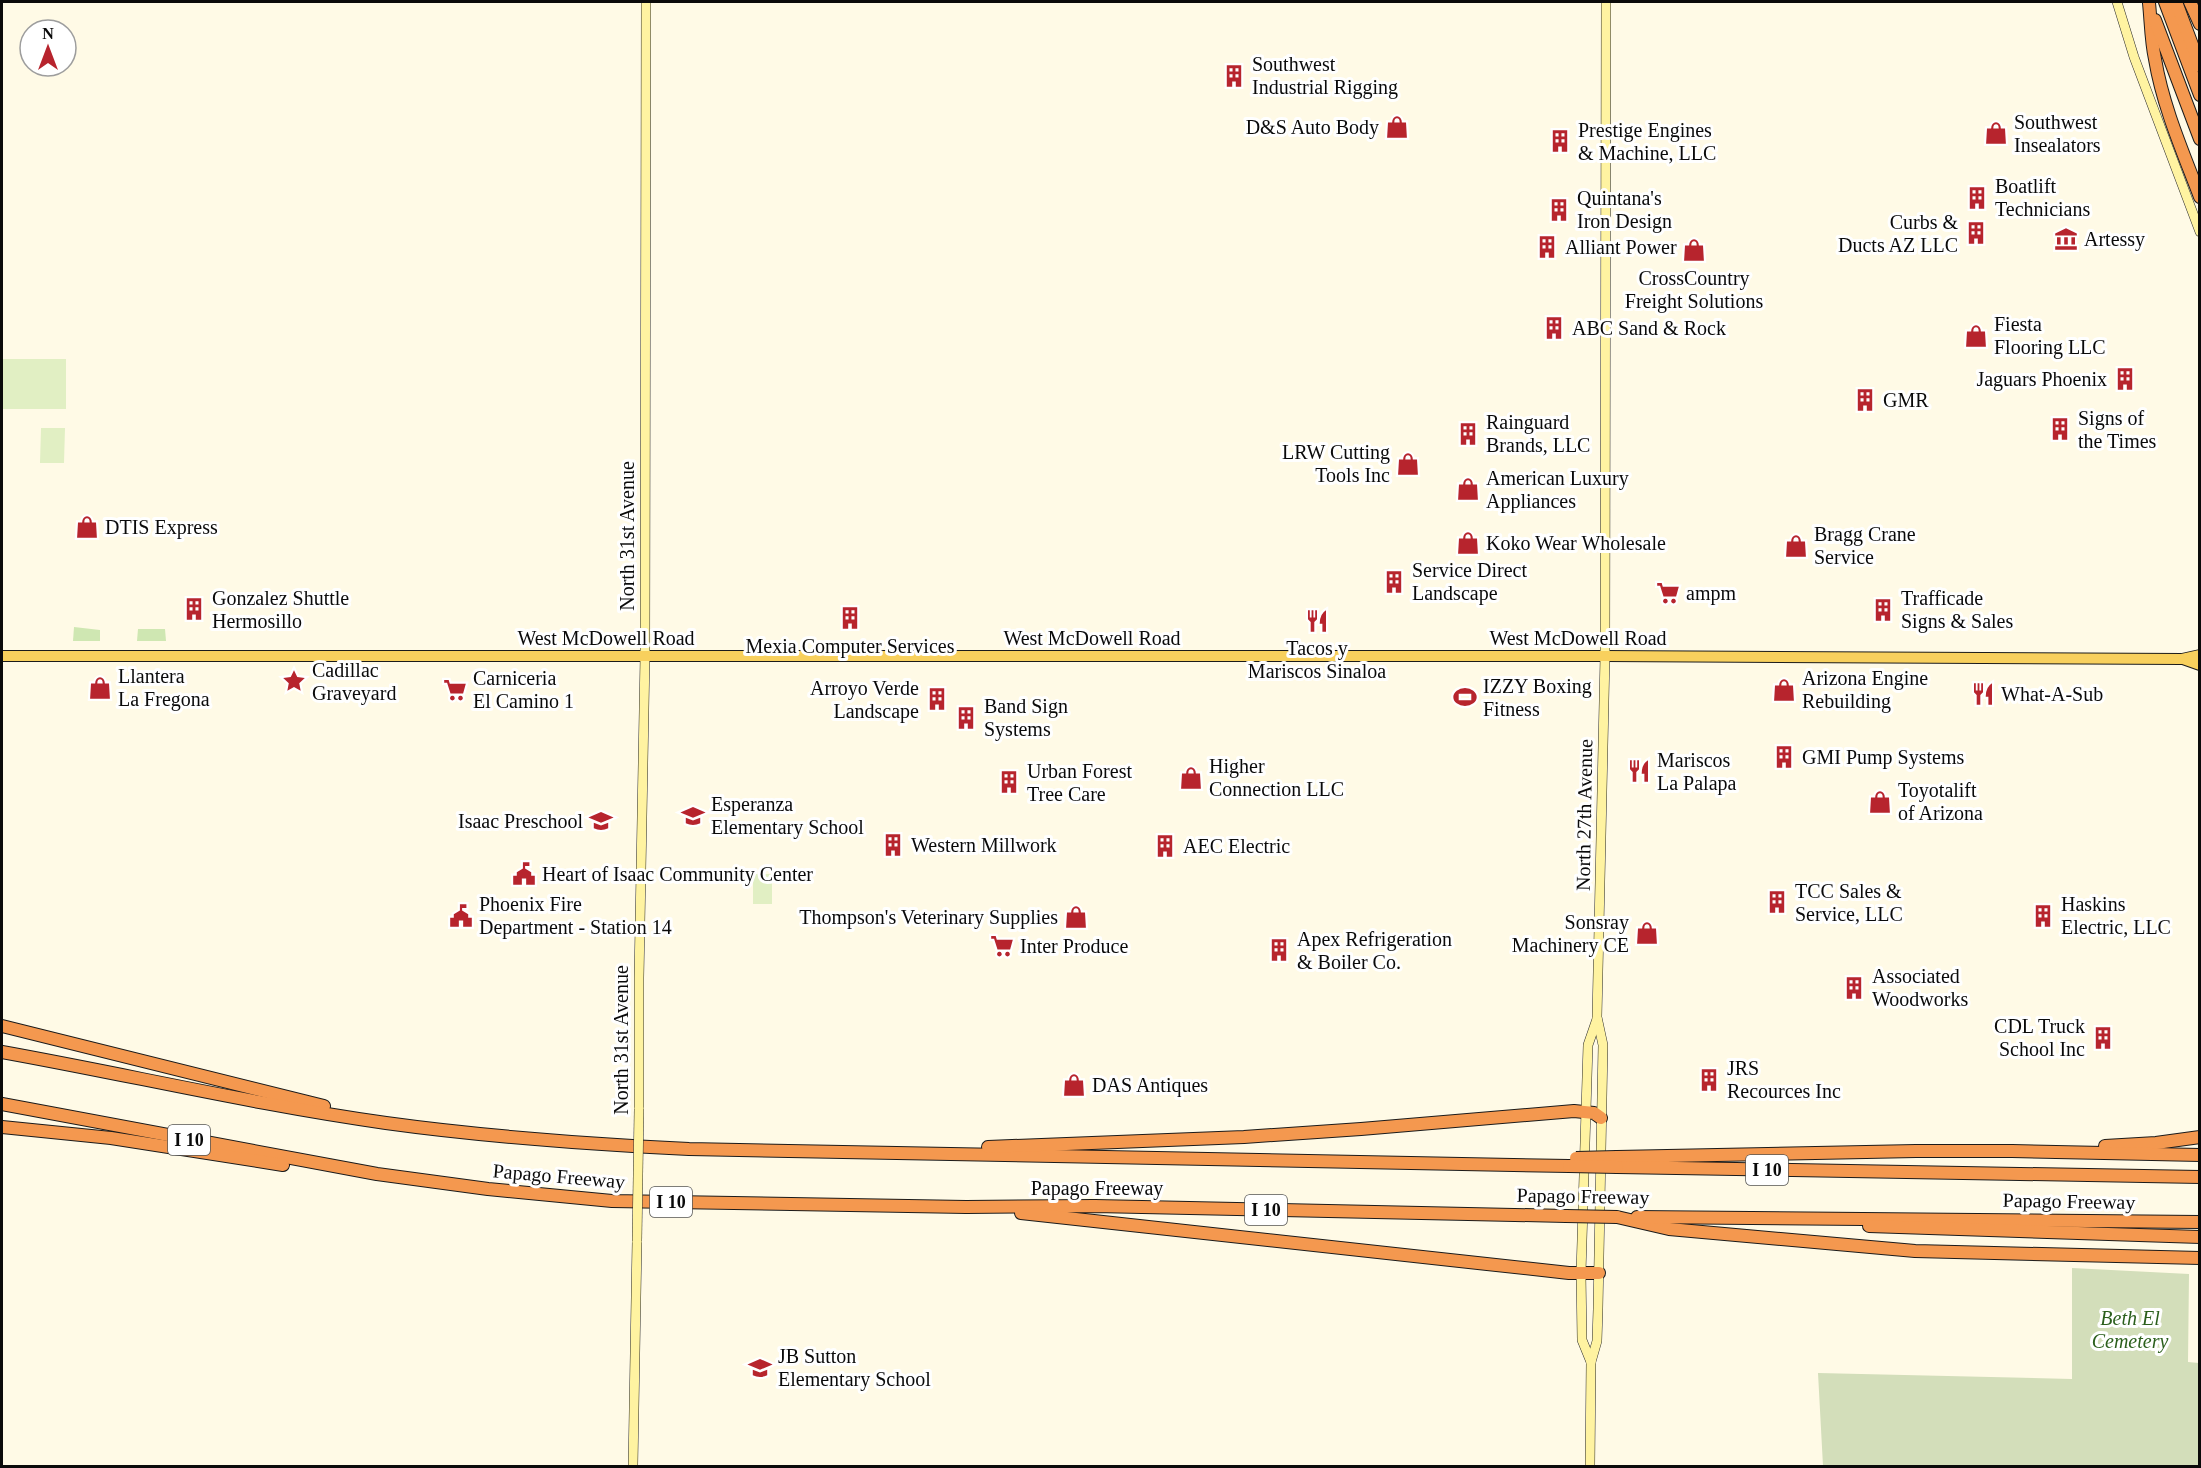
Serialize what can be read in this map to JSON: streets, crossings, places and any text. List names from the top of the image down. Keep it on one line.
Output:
{"streets":{"highway":["I 10","Papago Freeway"],"main road":["North 31st Avenue","West McDowell Road","North 27th Avenue"]},"crossings":[["North 31st Avenue","West McDowell Road"],["West McDowell Road","North 27th Avenue"]],"parks":["Beth El Cemetery"],"places":{"building":["Southwest Industrial Rigging","Prestige Engines & Machine, LLC","Boatlift Technicians","Quintana's Iron Design","Curbs & Ducts AZ LLC","Alliant Power","ABC Sand & Rock","Jaguars Phoenix","GMR","Signs of the Times","Rainguard Brands, LLC","Service Direct Landscape","Gonzalez Shuttle Hermosillo","Trafficade Signs & Sales","Mexia Computer Services","Arroyo Verde Landscape","Band Sign Systems","GMI Pump Systems","Urban Forest Tree Care","Western Millwork","AEC Electric","TCC Sales & Service, LLC","Haskins Electric, LLC","Apex Refrigeration & Boiler Co.","Associated Woodworks","CDL Truck School Inc","JRS Recources Inc"],"shop":["D&S Auto Body","Southwest Insealators","CrossCountry Freight Solutions","Fiesta Flooring LLC","LRW Cutting Tools Inc","American Luxury Appliances","DTIS Express","Koko Wear Wholesale","Bragg Crane Service","Llantera La Fregona","Arizona Engine Rebuilding","Higher Connection LLC","Toyotalift of Arizona","Thompson's Veterinary Supplies","Sonsray Machinery CE","DAS Antiques"],"museum":["Artessy"],"supermarket":["ampm","Carniceria El Camino 1","Inter Produce"],"restaurant":["Tacos y Mariscos Sinaloa","What-A-Sub","Mariscos La Palapa"],"place":["Cadillac Graveyard"],"sports":["IZZY Boxing Fitness"],"school or university":["Esperanza Elementary School","Isaac Preschool","JB Sutton Elementary School"],"public building":["Heart of Isaac Community Center","Phoenix Fire Department - Station 14"]},"north":"top"}
